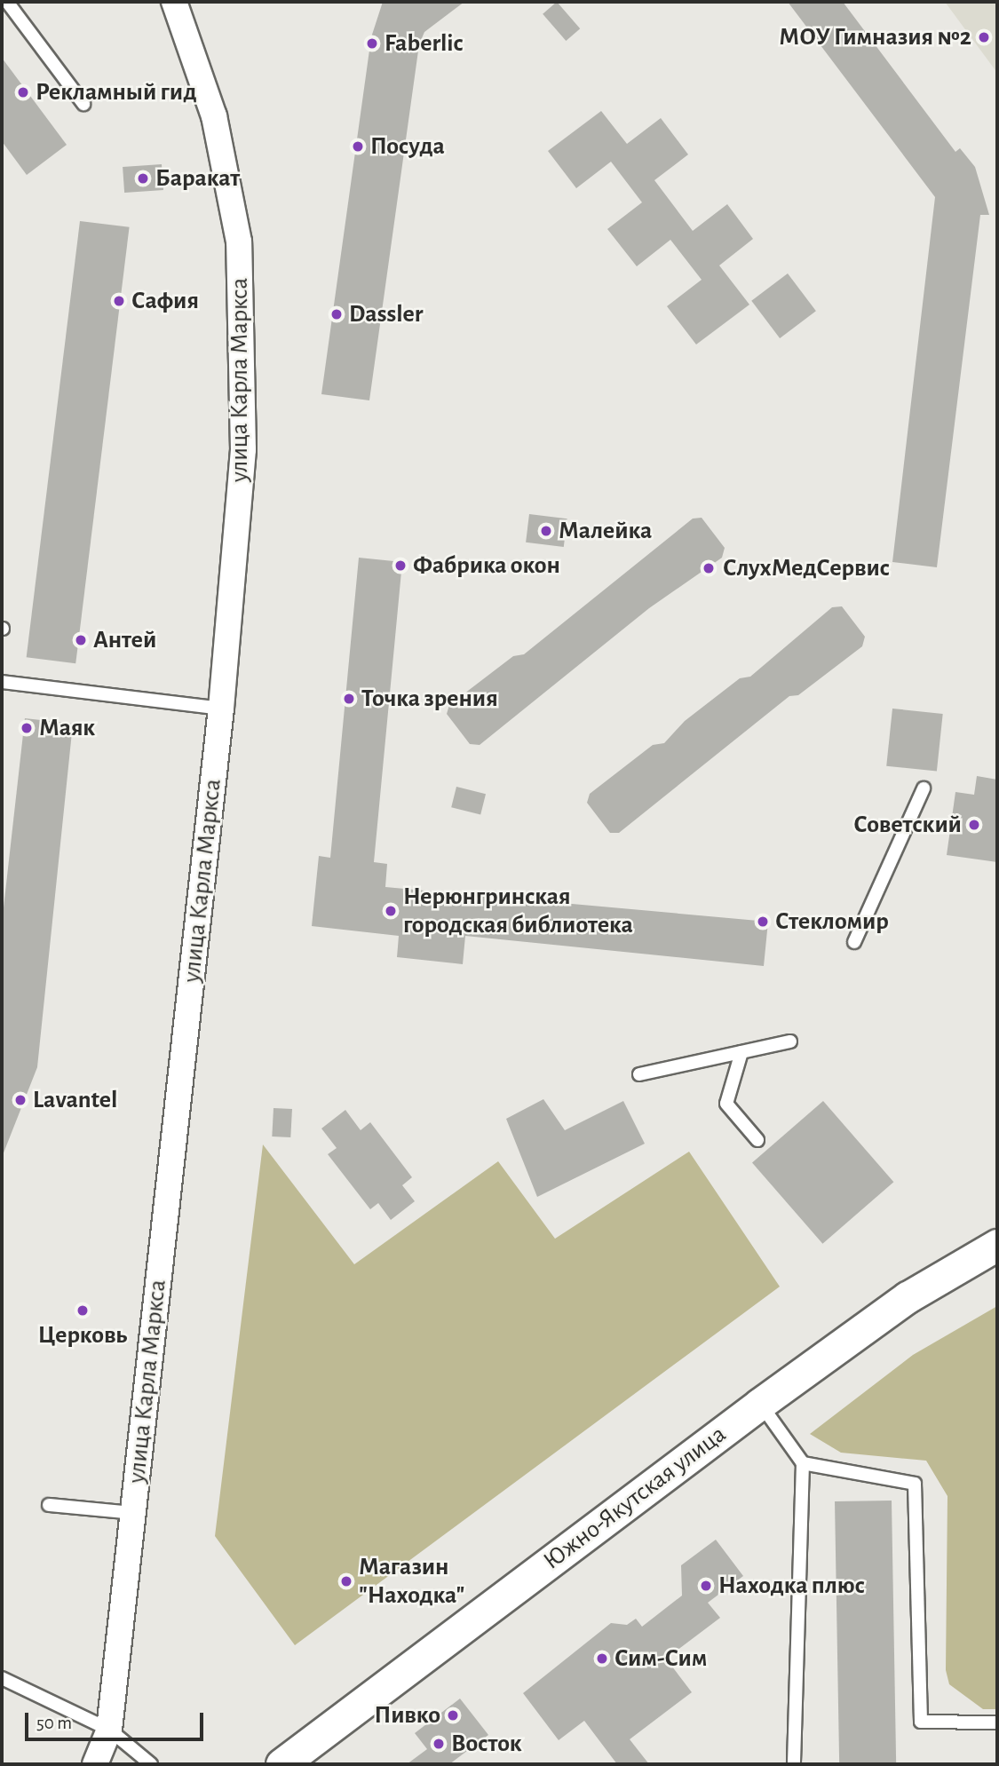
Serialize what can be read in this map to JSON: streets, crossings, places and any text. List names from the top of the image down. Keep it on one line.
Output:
{"streets":{"street":["улица Карла Маркса","Южно-Якутская улица"]},"places":["МОУ Гимназия №2","Faberlic","Рекламный гид","Посуда","Баракат","Сафия","Dassler","Малейка","Фабрика окон","СлухМедСервис","Антей","Точка зрения","Маяк","Советский","Нерюнгринская городская библиотека","Стекломир","Lavantel","Церковь","Магазин \"Находка\"","Находка плюс","Сим-Сим","Пивко","Восток"],"scale_bar":"50 m"}
